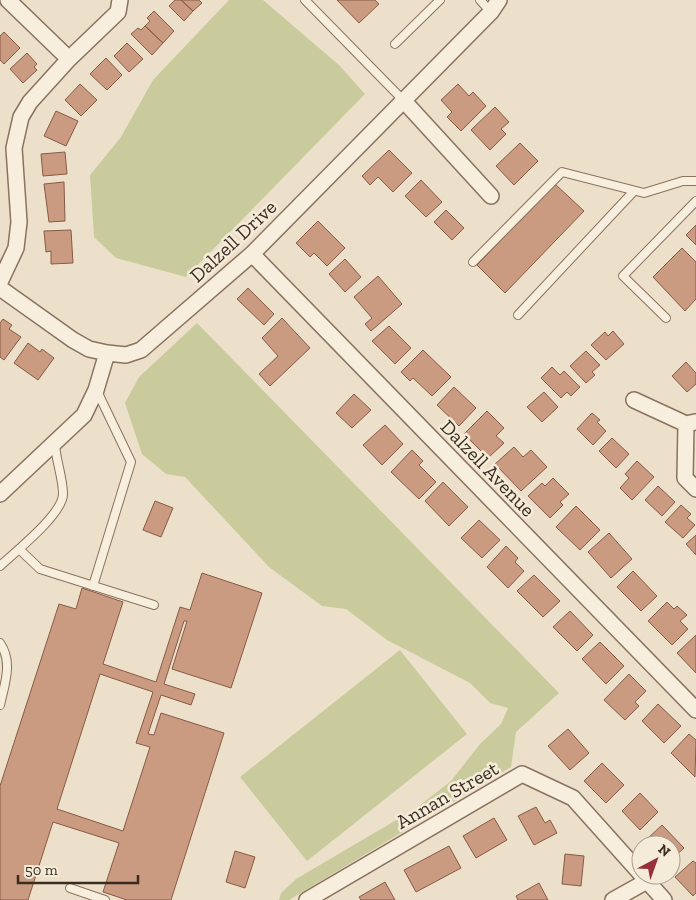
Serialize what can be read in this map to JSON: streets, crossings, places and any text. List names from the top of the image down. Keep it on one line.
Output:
{"streets":{"street":["Dalzell Drive","Dalzell Avenue","Annan Street"]},"crossings":[["Dalzell Drive","Dalzell Avenue"]],"scale_bar":"50 m","north":"top right"}
